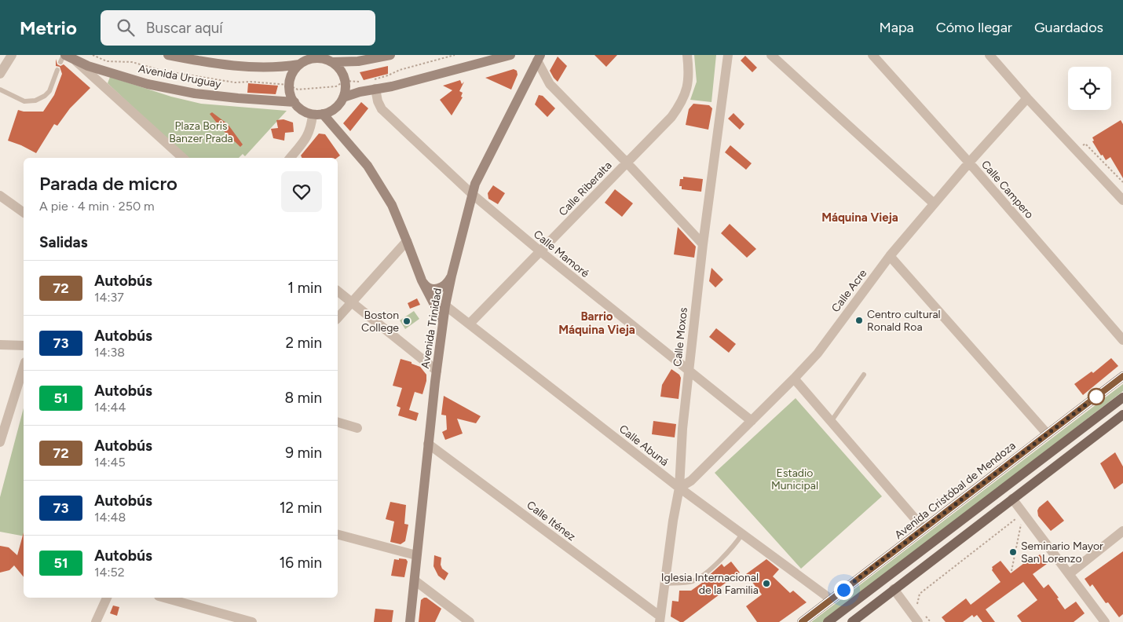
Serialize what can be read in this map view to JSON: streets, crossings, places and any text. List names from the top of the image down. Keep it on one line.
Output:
{"streets":{"main road":["Avenida Uruguay","Avenida Trinidad","Avenida Cristóbal de Mendoza"],"street":["Calle Riberalta","Calle Campero","Calle Mamoré","Calle Acre","Calle Moxos","Calle Abuná","Calle Iténez"]},"crossings":[["Calle Riberalta","Calle Mamoré"],["Calle Riberalta","Calle Abuná"],["Calle Campero","Calle Acre"],["Calle Mamoré","Calle Acre"],["Calle Mamoré","Avenida Trinidad"],["Calle Mamoré","Calle Moxos"],["Calle Acre","Calle Moxos"],["Calle Acre","Calle Abuná"],["Avenida Trinidad","Calle Abuná"],["Avenida Trinidad","Calle Iténez"],["Calle Moxos","Calle Abuná"],["Calle Moxos","Calle Iténez"],["Calle Abuná","Avenida Cristóbal de Mendoza"]],"districts":["Máquina Vieja","Barrio Máquina Vieja"],"parks":["Plaza Boris Banzer Prada","Estadio Municipal"],"places":["Centro cultural Ronald Roa","Boston College","Seminario Mayor San Lorenzo","Iglesia Internacional de la Familia"],"lines":["bus line 72"],"page":{"header":"Metrio","search":"Buscar aquí","nav":["Mapa","Cómo llegar","Guardados"],"heading":[["Parada de micro","A pie · 4 min · 250 m"],"Salidas"],"list":[{"mark":"72","name":"Autobús","note":"14:37","value":"1 min"},{"mark":"73","name":"Autobús","note":"14:38","value":"2 min"},{"mark":"51","name":"Autobús","note":"14:44","value":"8 min"},{"mark":"72","name":"Autobús","note":"14:45","value":"9 min"},{"mark":"73","name":"Autobús","note":"14:48","value":"12 min"},{"mark":"51","name":"Autobús","note":"14:52","value":"16 min"}]}}
